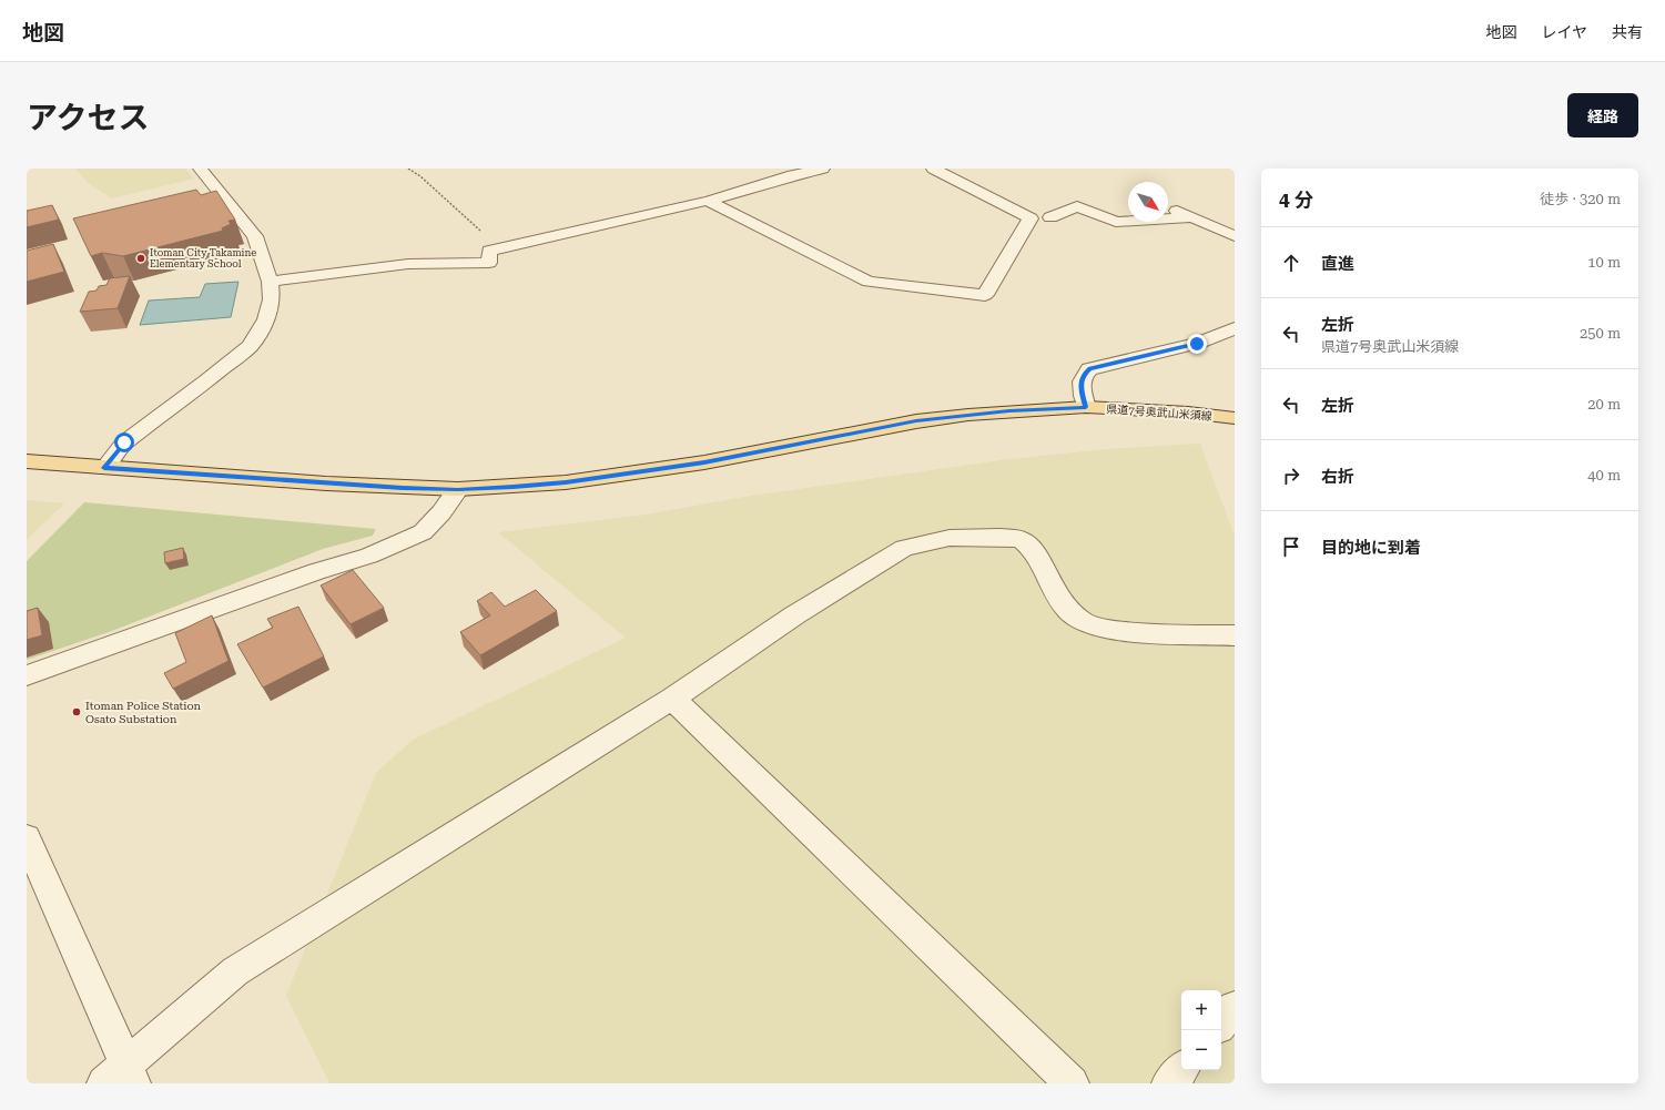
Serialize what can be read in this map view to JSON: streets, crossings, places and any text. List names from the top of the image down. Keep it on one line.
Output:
{"streets":{"main road":["県道7号奥武山米須線"]},"places":["Itoman City Takamine Elementary School","Itoman Police Station Osato Substation"],"north":"bottom right","page":{"header":"地図","nav":["地図","レイヤ","共有"],"title":"アクセス","buttons":"経路","heading":["4 分","徒歩 · 320 m"],"list":[["直進","10 m"],["左折","県道7号奥武山米須線","250 m"],["左折","20 m"],["右折","40 m"],"目的地に到着"],"map_buttons":["+","−"]}}
